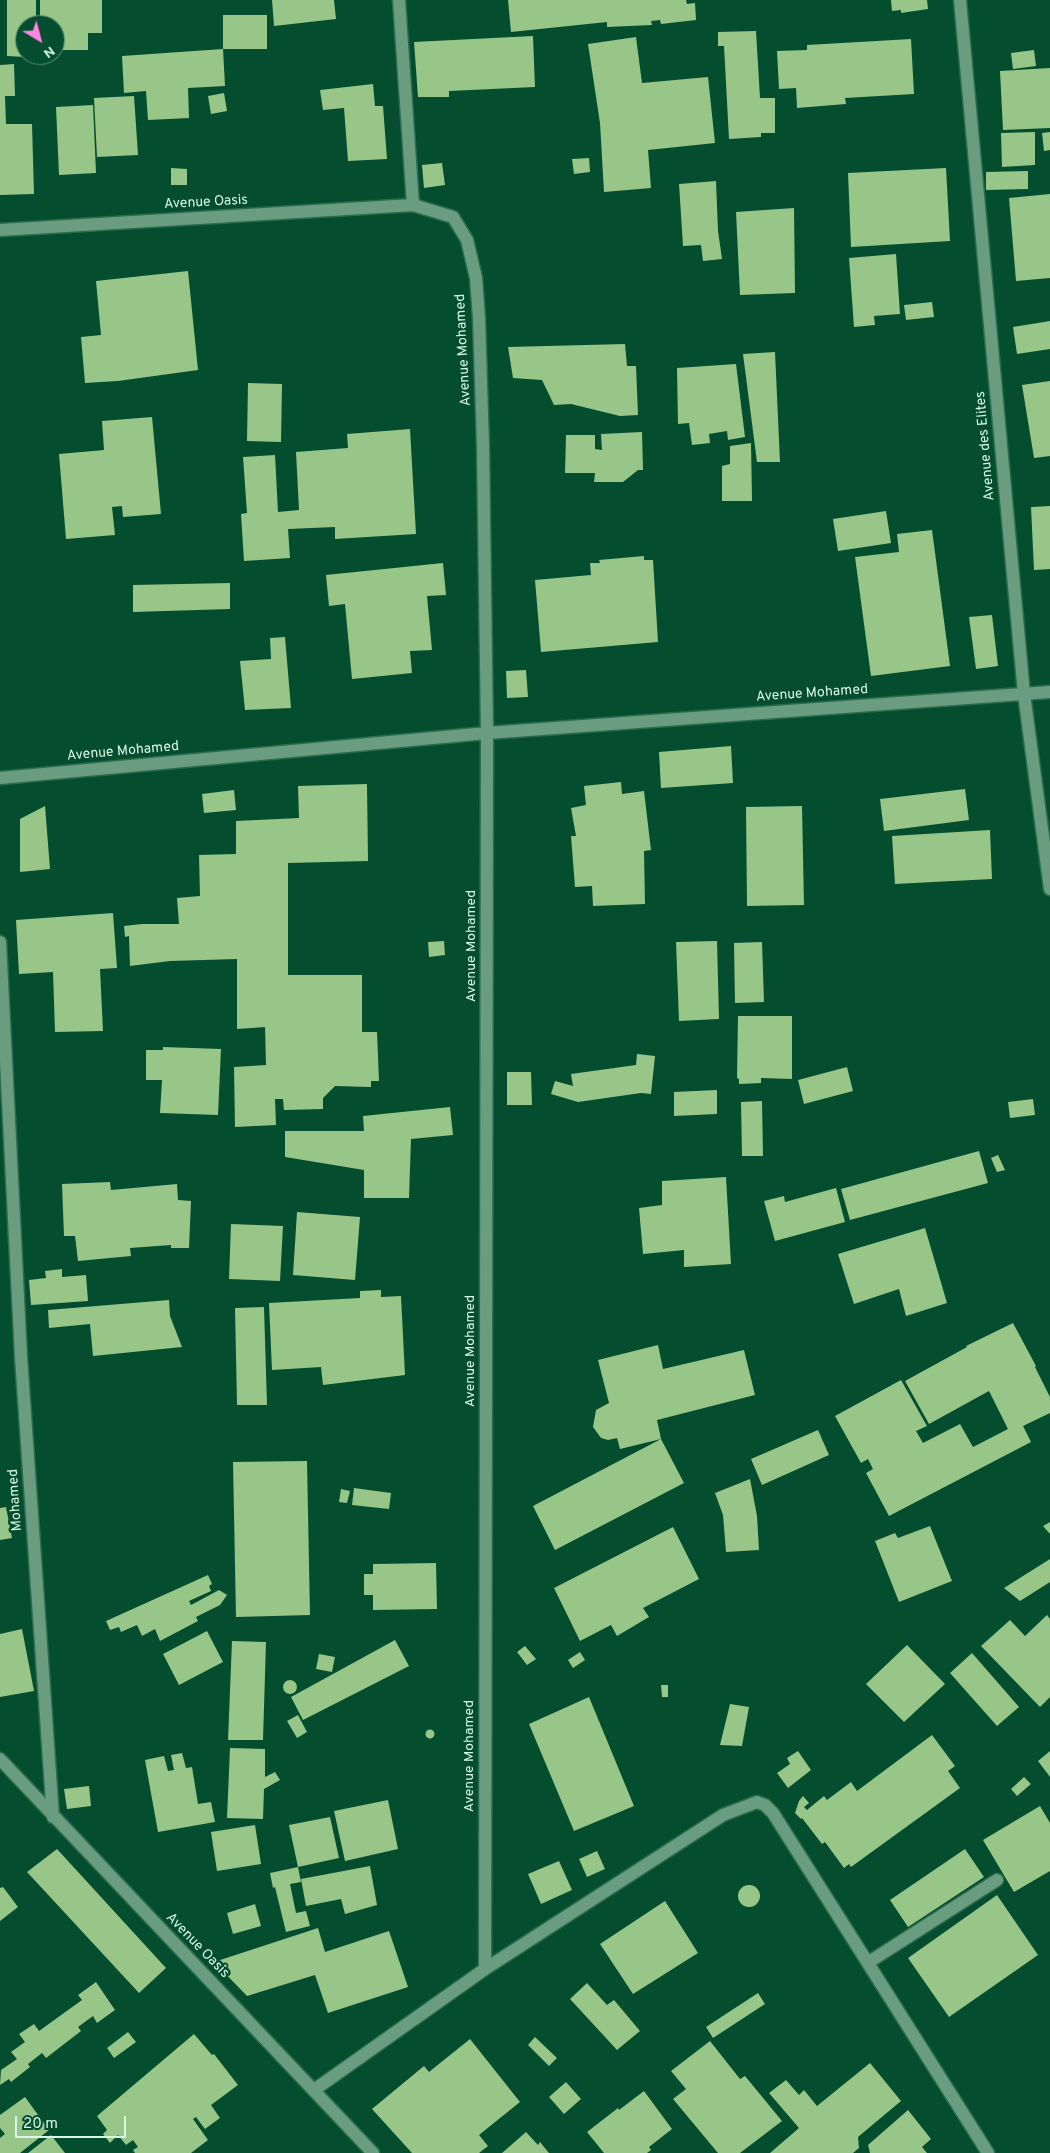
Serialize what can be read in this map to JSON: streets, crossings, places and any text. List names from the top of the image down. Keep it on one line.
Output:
{"streets":{"street":["Avenue Oasis","Avenue Mohamed","Avenue des Elites","Mohamed"]},"crossings":[["Avenue Oasis","Avenue Mohamed"],["Avenue Oasis","Mohamed"],["Avenue Mohamed","Avenue des Elites"]],"scale_bar":"20 m","north":"bottom right"}
